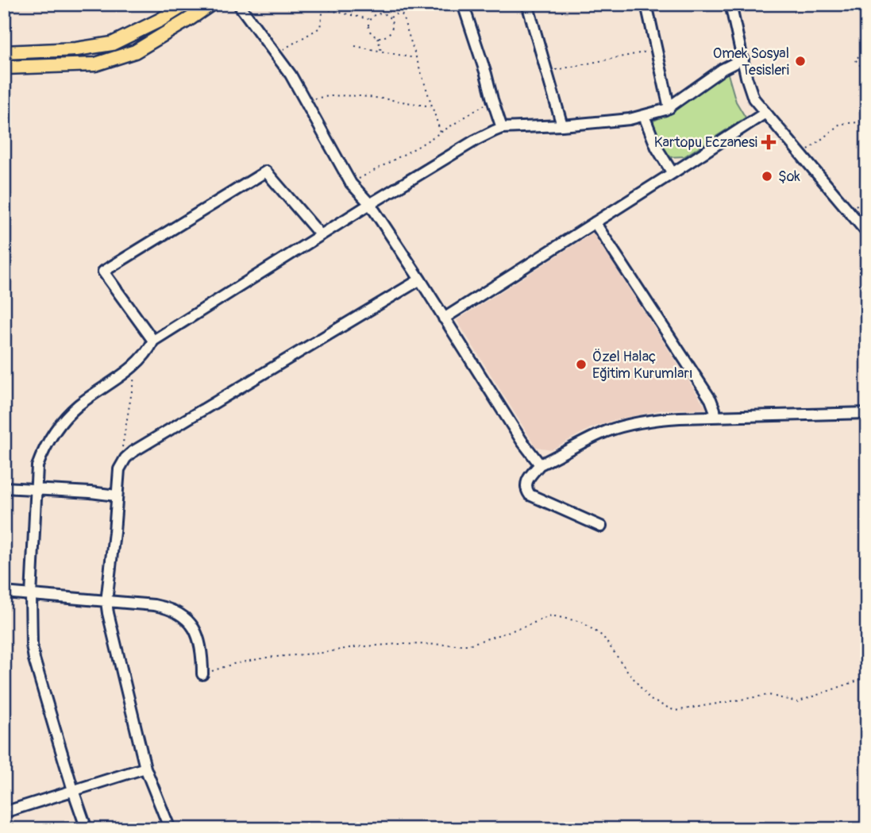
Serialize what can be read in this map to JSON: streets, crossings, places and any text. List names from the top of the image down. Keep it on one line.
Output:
{"places":{"other":["Omek Sosyal Tesisleri","Şok","Özel Halaç Eğitim Kurumları"],"health":["Kartopu Eczanesi"]}}
